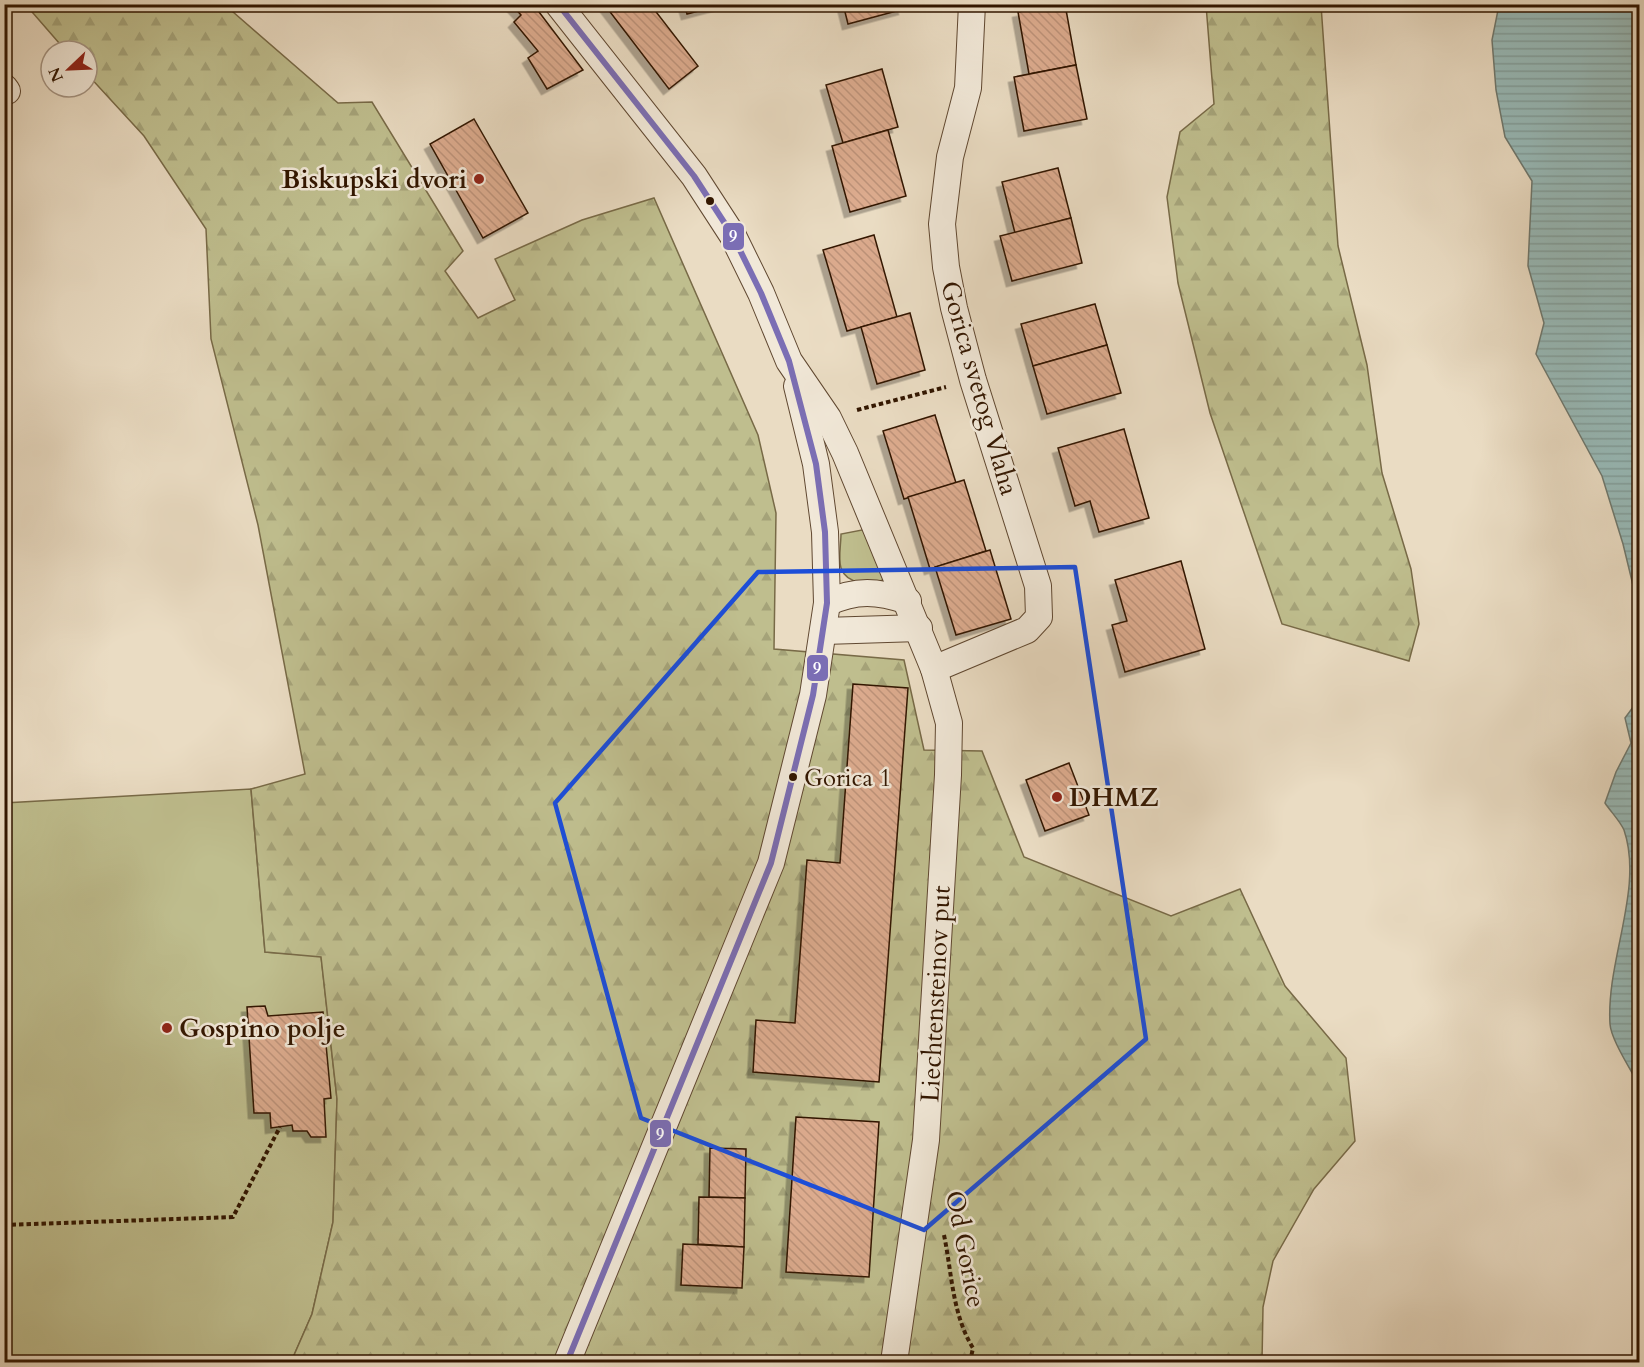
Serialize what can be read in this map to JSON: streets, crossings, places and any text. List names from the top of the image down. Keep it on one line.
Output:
{"streets":{"street":["Gorica svetog Vlaha","Liechtensteinov put"],"path":["Od Gorice"]},"crossings":[["Gorica svetog Vlaha","Liechtensteinov put"]],"places":["Biskupski dvori","Gorica 1","DHMZ","Gospino polje"],"lines":["transit line 9"],"north":"bottom left"}
